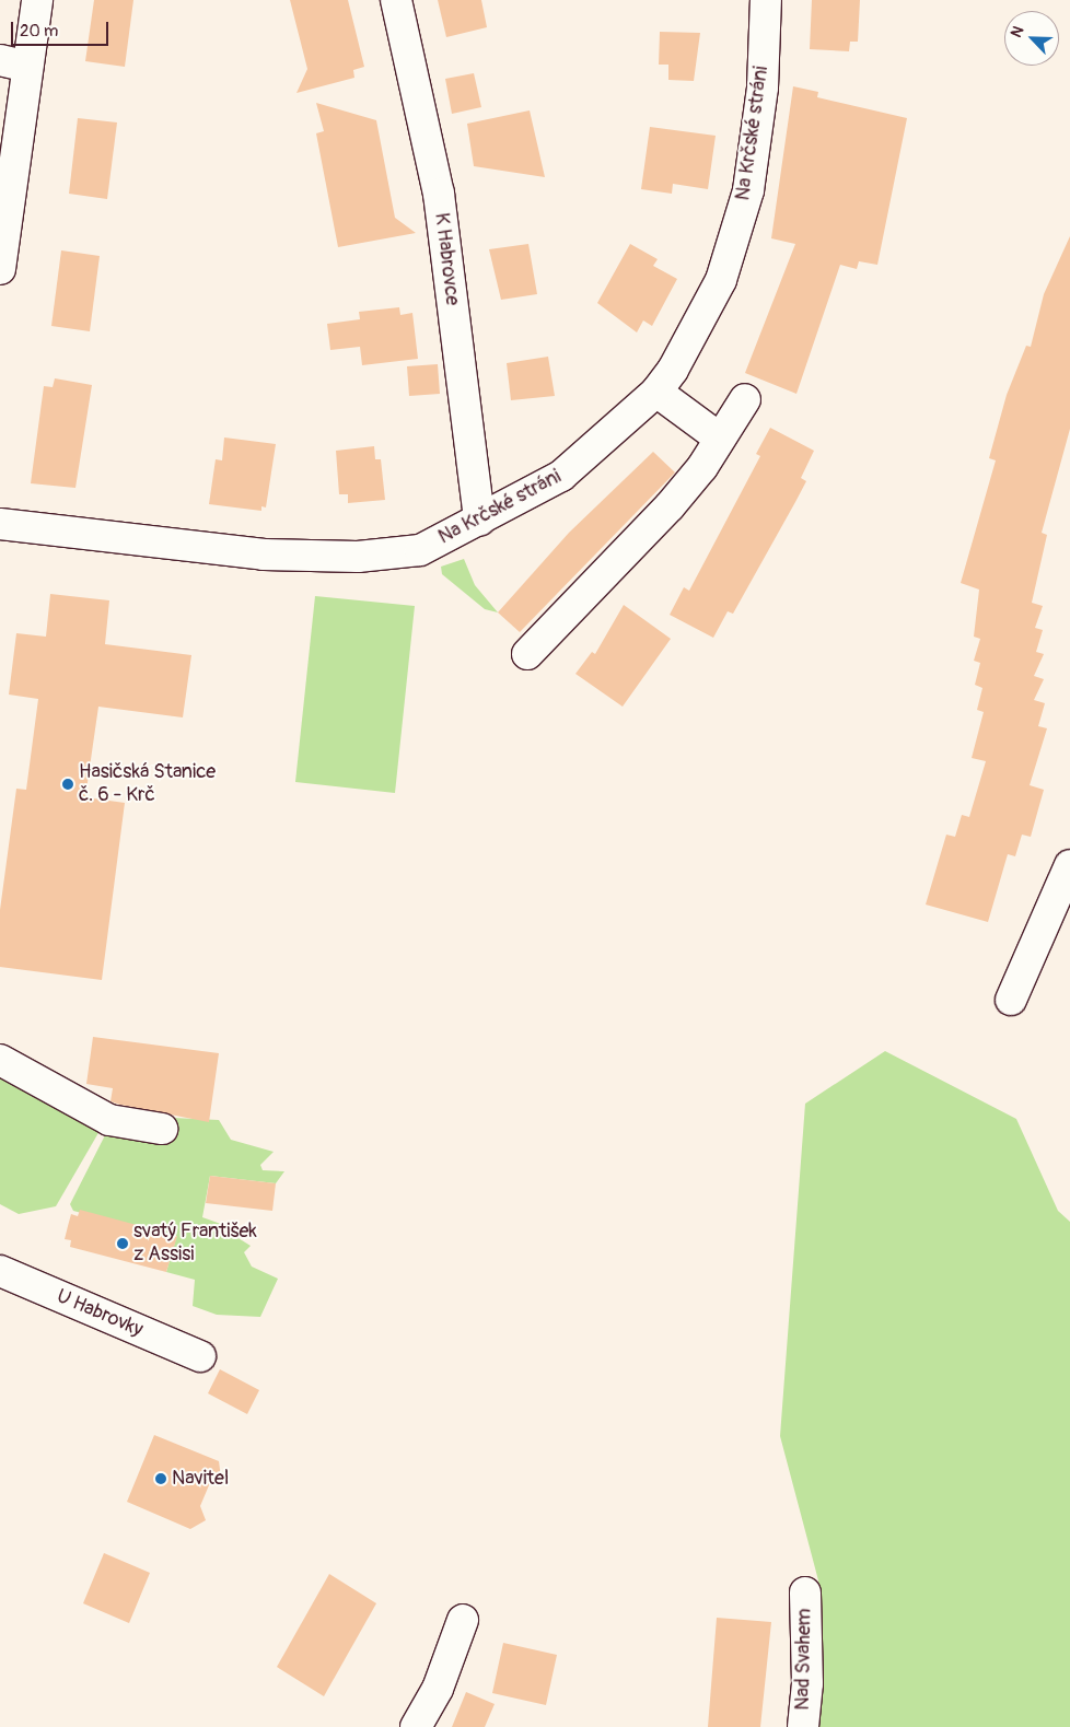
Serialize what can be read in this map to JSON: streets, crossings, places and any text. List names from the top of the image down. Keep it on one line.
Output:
{"streets":{"street":["Na Krčské stráni","K Habrovce","U Habrovky","Nad Svahem"]},"crossings":[["Na Krčské stráni","K Habrovce"]],"places":["Hasičská Stanice č. 6 - Krč","svatý František z Assisi","Navitel"],"scale_bar":"20 m","north":"top left"}
